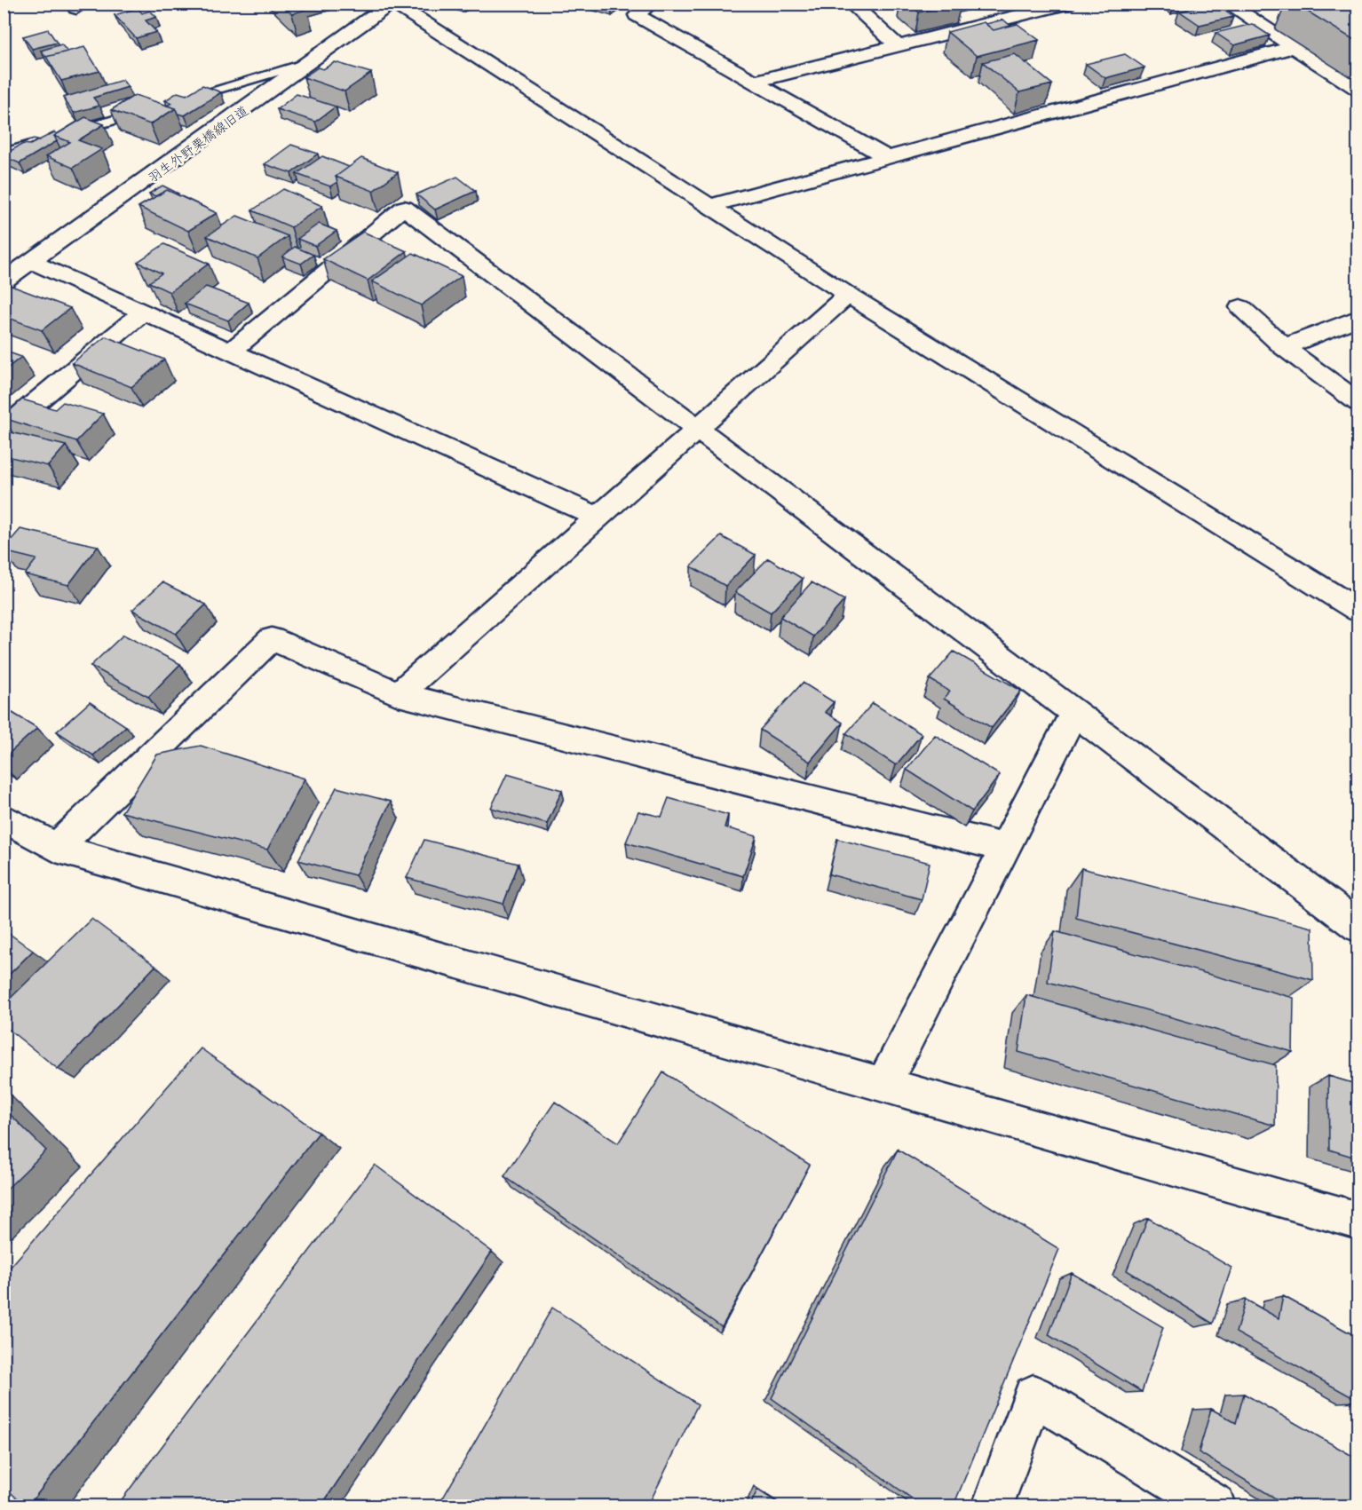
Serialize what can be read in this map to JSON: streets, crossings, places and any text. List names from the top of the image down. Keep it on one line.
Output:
{"streets":{"street":["羽生外野栗橋線旧道"]}}
